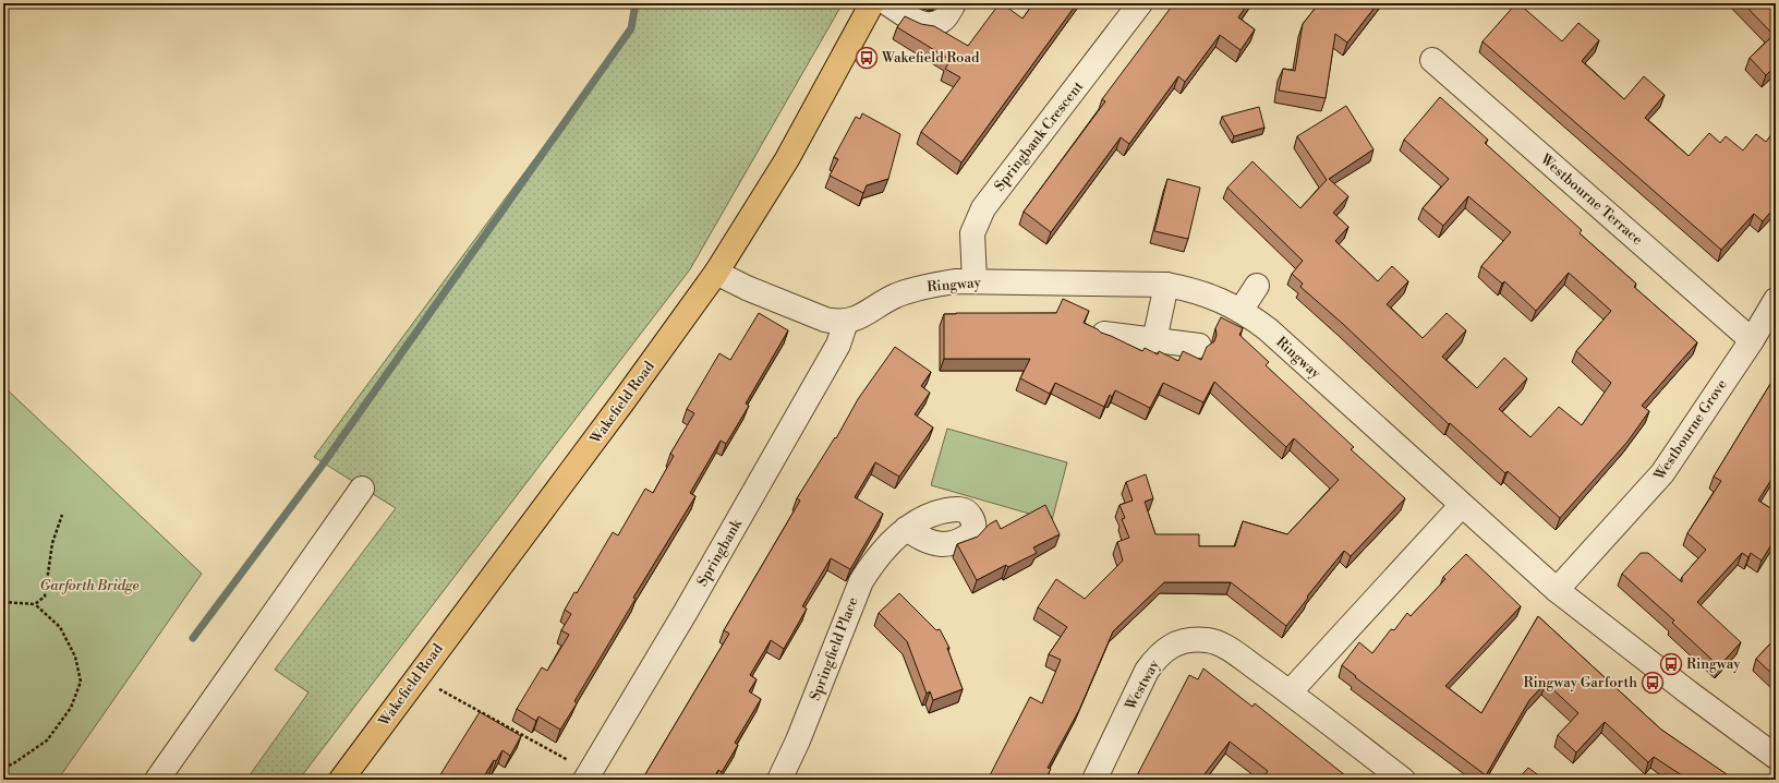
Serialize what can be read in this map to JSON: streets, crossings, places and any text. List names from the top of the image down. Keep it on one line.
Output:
{"streets":{"main road":["Wakefield Road"],"street":["Springbank Crescent","Westbourne Terrace","Ringway","Westbourne Grove","Springbank","Springfield Place","Westway"]},"crossings":[["Springbank Crescent","Ringway"],["Westbourne Terrace","Westbourne Grove"],["Ringway","Wakefield Road"],["Ringway","Westbourne Grove"],["Ringway","Springbank"]],"parks":["Garforth Bridge"],"places":{"bus stop":["Wakefield Road","Ringway","Ringway Garforth"]}}
